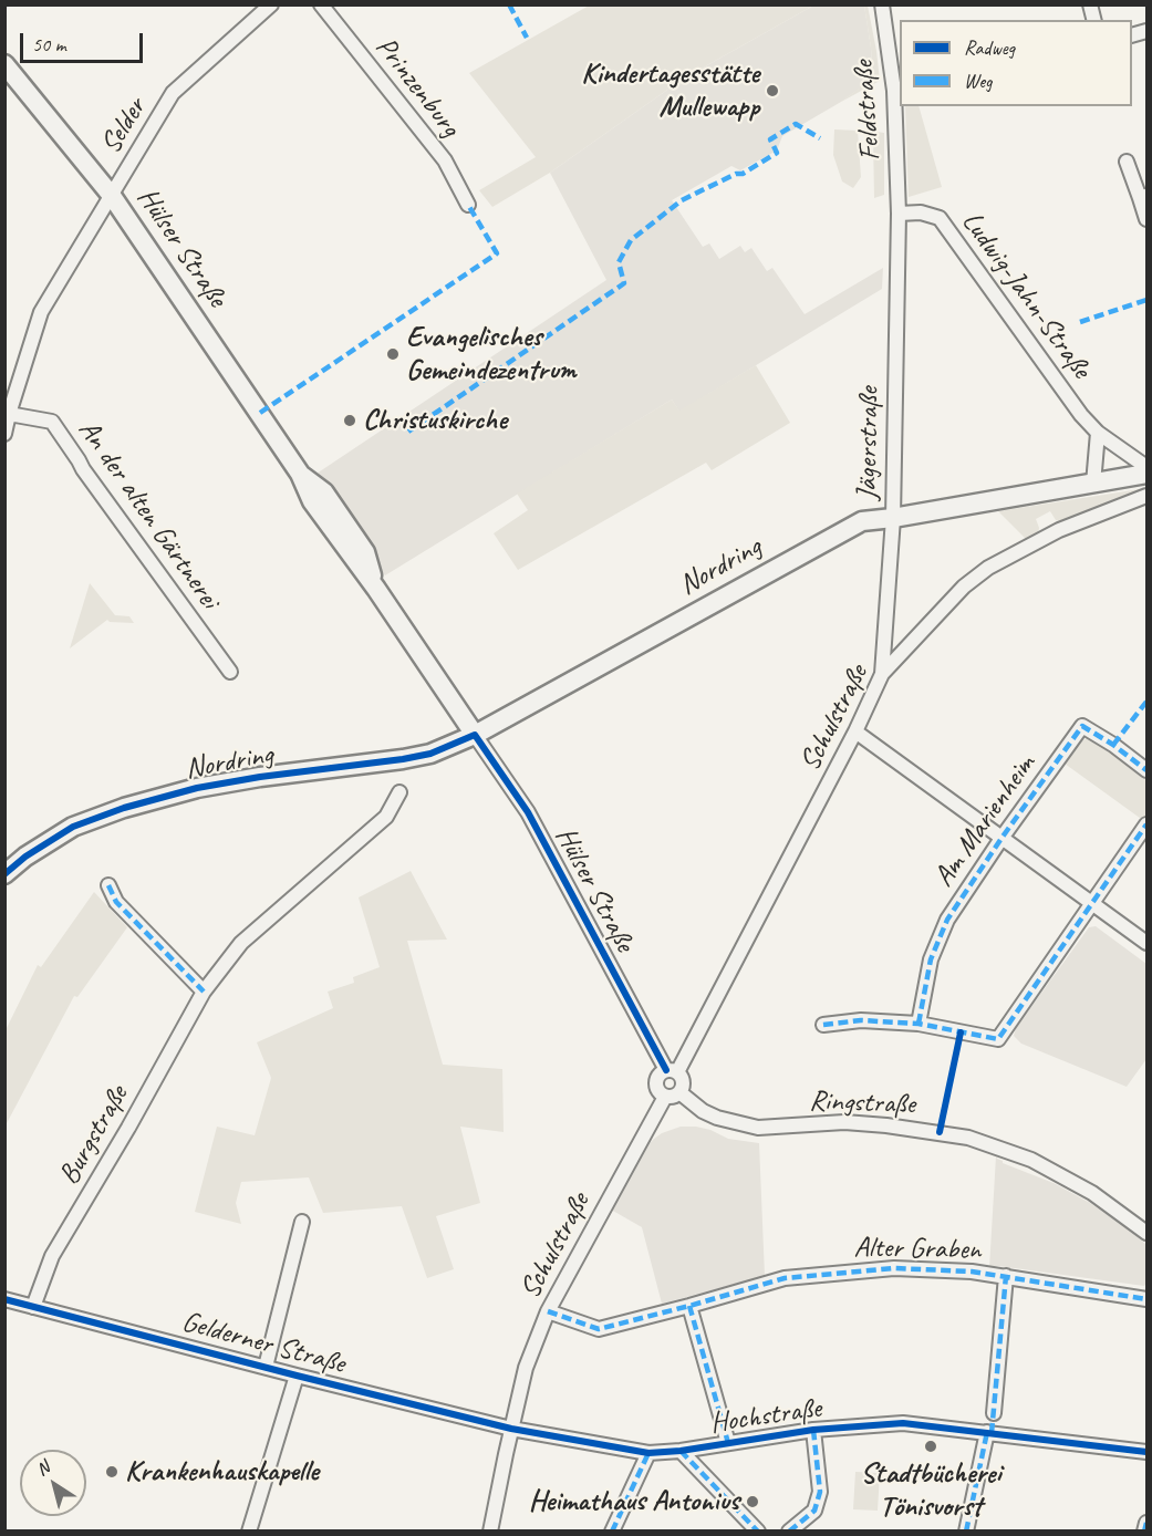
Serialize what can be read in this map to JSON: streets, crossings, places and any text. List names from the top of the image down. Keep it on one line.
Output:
{"streets":{"main road":["Hülser Straße","Nordring"],"street":["Prinzenburg","Feldstraße","Selder","Ludwig-Jahn-Straße","Jägerstraße","An der alten Gärtnerei","Schulstraße","Am Marienheim","Ringstraße","Burgstraße","Alter Graben","Gelderner Straße","Hochstraße"]},"crossings":[["Feldstraße","Ludwig-Jahn-Straße"],["Feldstraße","Jägerstraße"],["Selder","Hülser Straße"],["Selder","An der alten Gärtnerei"],["Hülser Straße","Nordring"],["Hülser Straße","Schulstraße"],["Hülser Straße","Ringstraße"],["Ludwig-Jahn-Straße","Jägerstraße"],["Jägerstraße","Nordring"],["Jägerstraße","Schulstraße"],["Schulstraße","Ringstraße"],["Schulstraße","Alter Graben"],["Schulstraße","Gelderner Straße"],["Schulstraße","Hochstraße"],["Burgstraße","Gelderner Straße"],["Gelderner Straße","Hochstraße"]],"places":["Kindertagesstätte Mullewapp","Evangelisches Gemeindezentrum","Christuskirche","Stadtbücherei Tönisvorst","Krankenhauskapelle","Heimathaus Antonius"],"legend":["Radweg","Weg"],"scale_bar":"50 m","north":"top left"}
